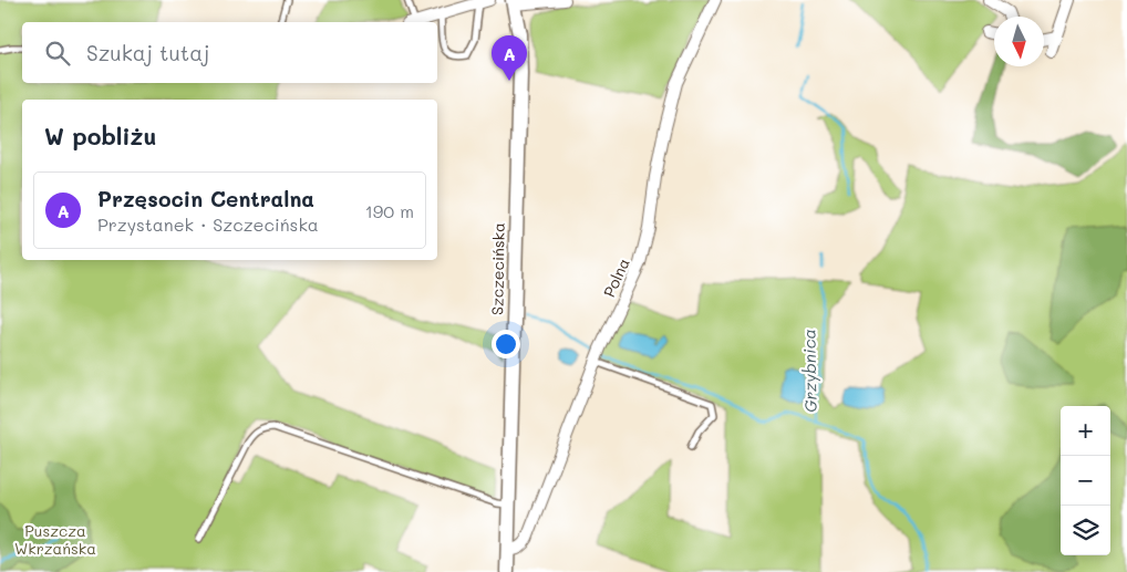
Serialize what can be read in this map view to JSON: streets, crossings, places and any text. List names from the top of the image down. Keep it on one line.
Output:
{"streets":{"street":["Szczecińska","Polna"]},"crossings":[["Szczecińska","Polna"]],"water":["Grzybnica"],"parks":["Puszcza Wkrzańska"],"north":"bottom","page":{"search":"Szukaj tutaj","pins":"A","heading":"W pobliżu","list":[{"mark":"A","name":"Przęsocin Centralna","note":"Przystanek · Szczecińska","value":"190 m"}],"map_buttons":["+","−"]}}
